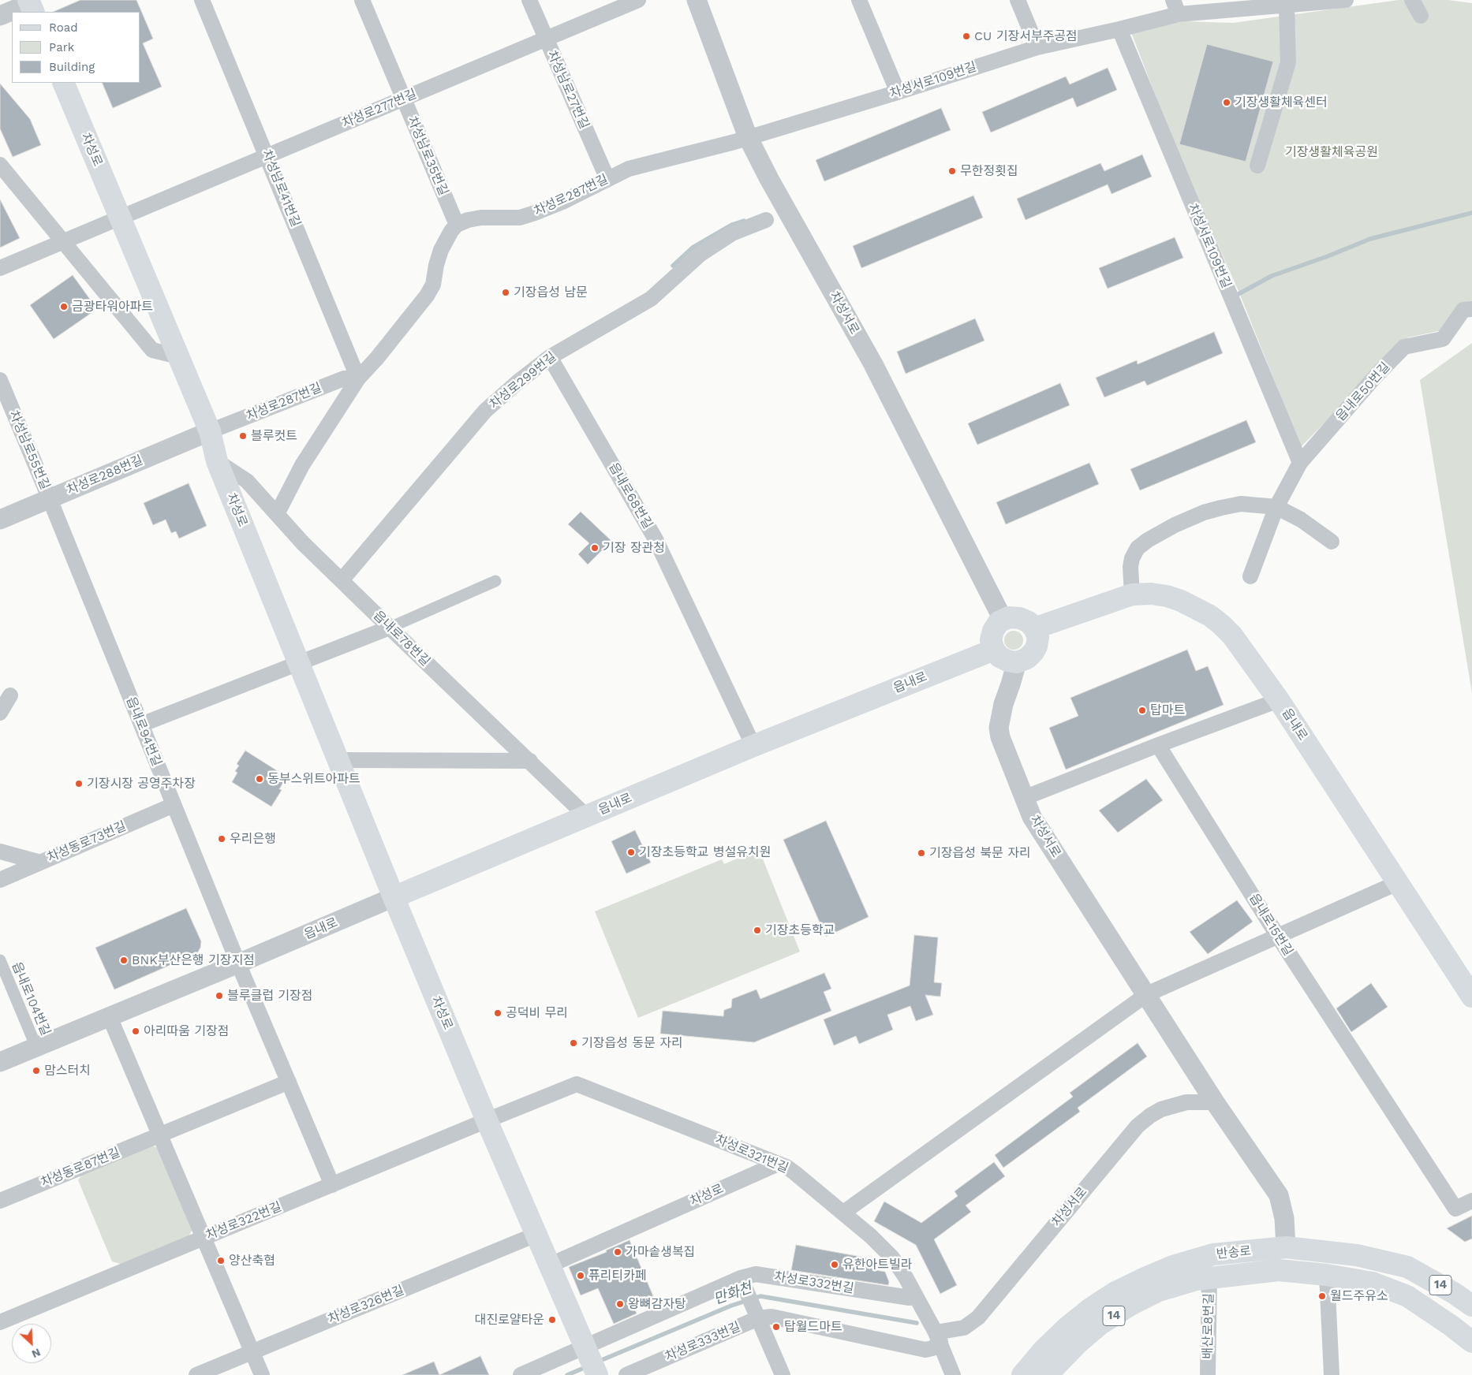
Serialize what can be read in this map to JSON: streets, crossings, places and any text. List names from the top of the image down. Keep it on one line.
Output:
{"streets":{"main road":["차성로","읍내로","반송로","14"],"street":["차성서로109번길","차성남로27번길","차성로277번길","차성남로35번길","차성남로41번길","차성로287번길","차성서로","차성로299번길","읍내로50번길","차성남로55번길","차성로288번길","읍내로68번길","읍내로78번길","읍내로94번길","차성동로73번길","읍내로15번길","읍내로104번길","차성로321번길","차성동로87번길","차성로322번길","차성로332번길","차성로326번길","배산로8번길","차성로333번길"]},"crossings":[["차성서로109번길","차성로287번길"],["차성서로109번길","차성서로"],["차성서로109번길","읍내로50번길"],["차성남로27번길","차성로277번길"],["차성남로27번길","차성로287번길"],["차성로277번길","차성로"],["차성로277번길","차성남로35번길"],["차성로277번길","차성남로41번길"],["차성로","차성로287번길"],["차성로","차성로288번길"],["차성로","읍내로78번길"],["차성로","읍내로"],["차성로","차성로321번길"],["차성로","차성로322번길"],["차성로","차성로332번길"],["차성로","차성로326번길"],["차성남로35번길","차성로287번길"],["차성남로41번길","차성로287번길"],["차성로287번길","차성서로"],["차성로287번길","차성로288번길"],["차성서로","읍내로"],["차성서로","차성로321번길"],["차성서로","반송로"],["차성서로","차성로333번길"],["차성로299번길","읍내로68번길"],["차성로299번길","읍내로78번길"],["차성남로55번길","차성로288번길"],["차성남로55번길","읍내로94번길"],["차성로288번길","읍내로94번길"],["읍내로68번길","읍내로"],["읍내로78번길","읍내로"],["읍내로","읍내로94번길"],["읍내로","읍내로104번길"],["읍내로94번길","차성동로73번길"],["차성로321번길","차성로322번길"],["차성로321번길","차성로332번길"],["차성로321번길","차성로333번길"],["반송로","배산로8번길"]],"water":["만화천"],"parks":["기장생활체육공원"],"places":["CU 기장서부주공점","기장생활체육센터","무한정횟집","기장읍성 남문","금광타워아파트","블루컷트","기장 장관청","탑마트","동부스위트아파트","기장시장 공영주차장","우리은행","기장초등학교 병설유치원","기장읍성 북문 자리","기장초등학교","BNK부산은행 기장지점","블루클럽 기장점","공덕비 무리","아리따움 기장점","기장읍성 동문 자리","맘스터치","가마솥생복집","양산축협","유한아트빌라","퓨리티카페","월드주유소","왕뼈감자탕","대진로얄타운","탑월드마트"],"legend":["Road","Park","Building"],"north":"bottom right"}
